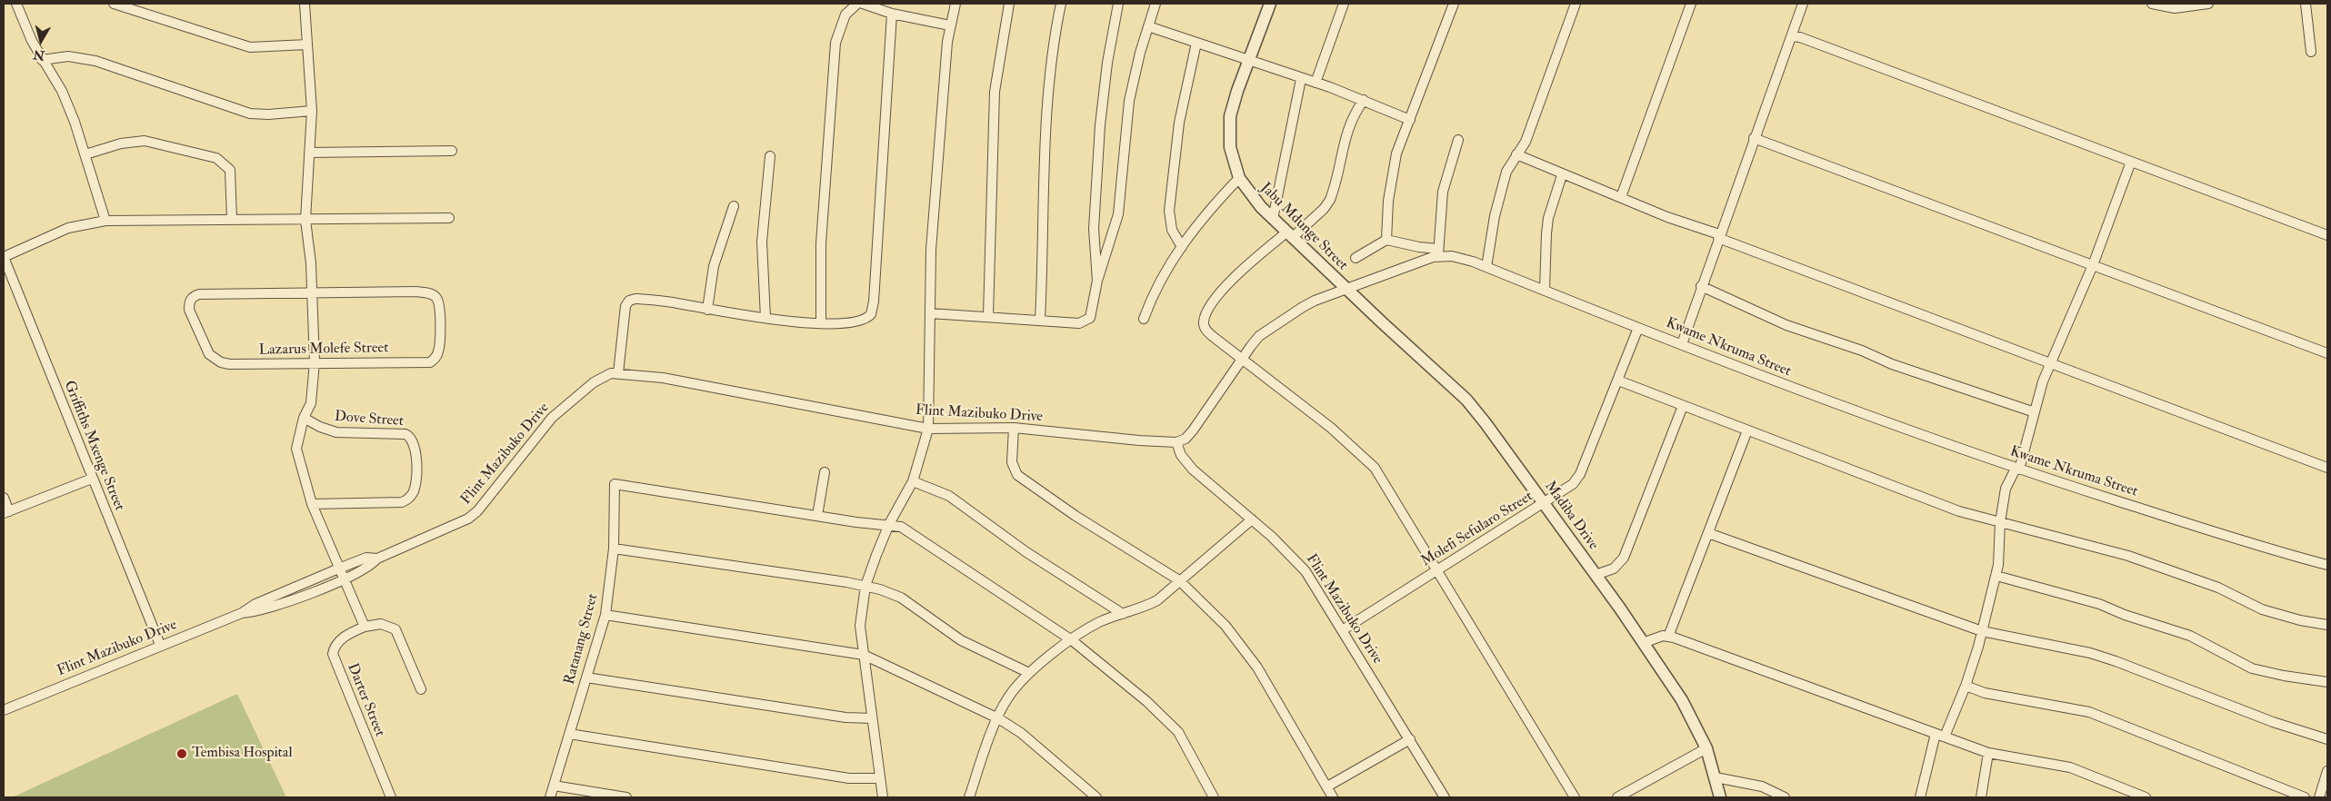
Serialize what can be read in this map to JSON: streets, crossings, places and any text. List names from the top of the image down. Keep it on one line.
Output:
{"streets":{"street":["Jabu Mdunge Street","Kwame Nkruma Street","Lazarus Molefe Street","Flint Mazibuko Drive","Dove Street","Griffiths Mxenge Street","Madiba Drive","Molefi Sefularo Street","Ratanang Street","Darter Street"]},"crossings":[["Jabu Mdunge Street","Kwame Nkruma Street"],["Jabu Mdunge Street","Madiba Drive"],["Kwame Nkruma Street","Flint Mazibuko Drive"],["Kwame Nkruma Street","Madiba Drive"],["Kwame Nkruma Street","Molefi Sefularo Street"],["Flint Mazibuko Drive","Griffiths Mxenge Street"],["Flint Mazibuko Drive","Molefi Sefularo Street"],["Madiba Drive","Molefi Sefularo Street"]],"places":["Tembisa Hospital"],"north":"bottom"}
